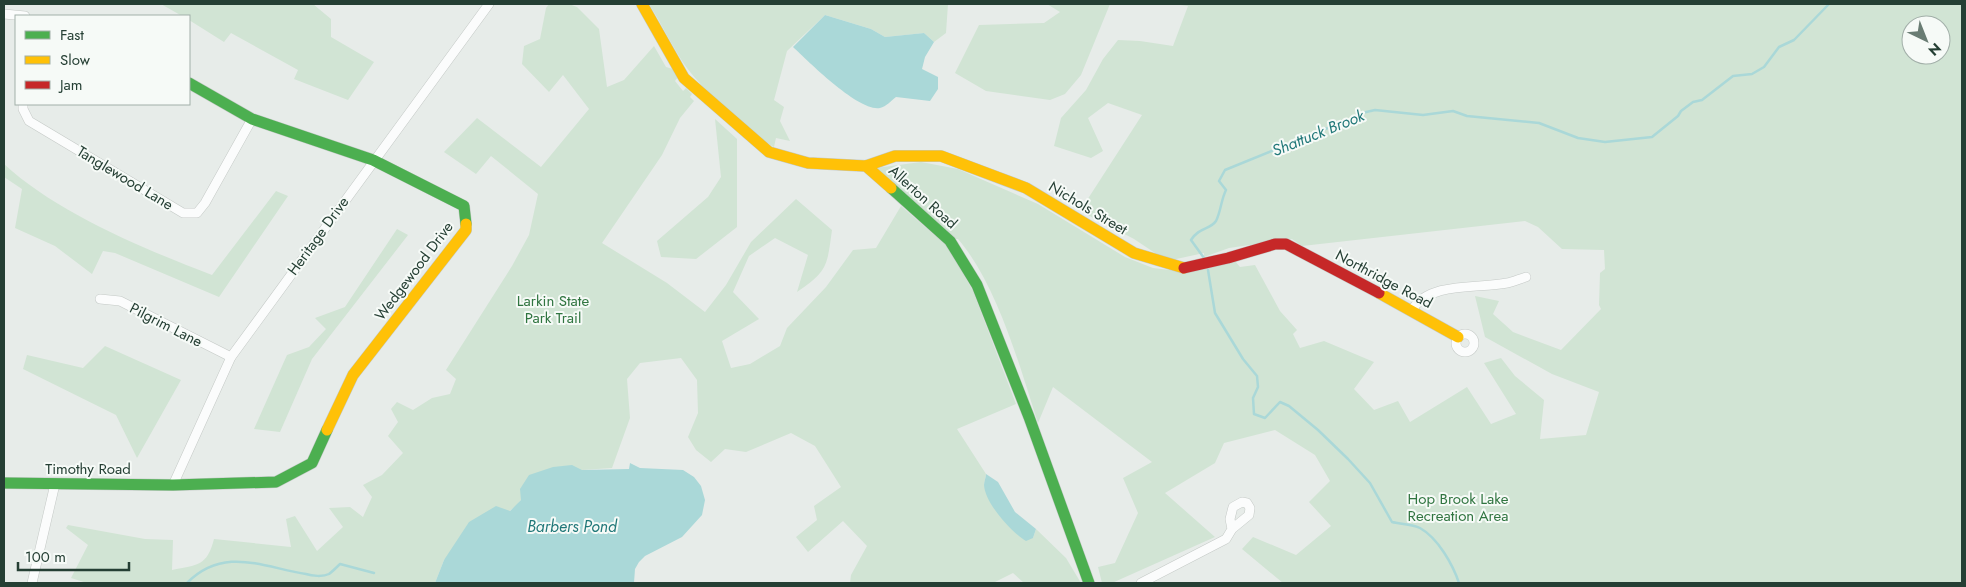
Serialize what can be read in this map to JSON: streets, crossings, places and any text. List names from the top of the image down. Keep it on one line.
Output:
{"streets":{"street":["Tanglewood Lane","Allerton Road","Nichols Street","Heritage Drive","Wedgewood Drive","Northridge Road","Pilgrim Lane","Timothy Road"]},"crossings":[["Tanglewood Lane","Wedgewood Drive"],["Allerton Road","Nichols Street"],["Nichols Street","Northridge Road"],["Heritage Drive","Wedgewood Drive"],["Heritage Drive","Pilgrim Lane"],["Heritage Drive","Timothy Road"],["Wedgewood Drive","Timothy Road"]],"water":["Shattuck Brook","Barbers Pond"],"parks":["Larkin State Park Trail","Hop Brook Lake Recreation Area"],"legend":["Fast","Slow","Jam"],"scale_bar":"100 m","north":"bottom right"}
